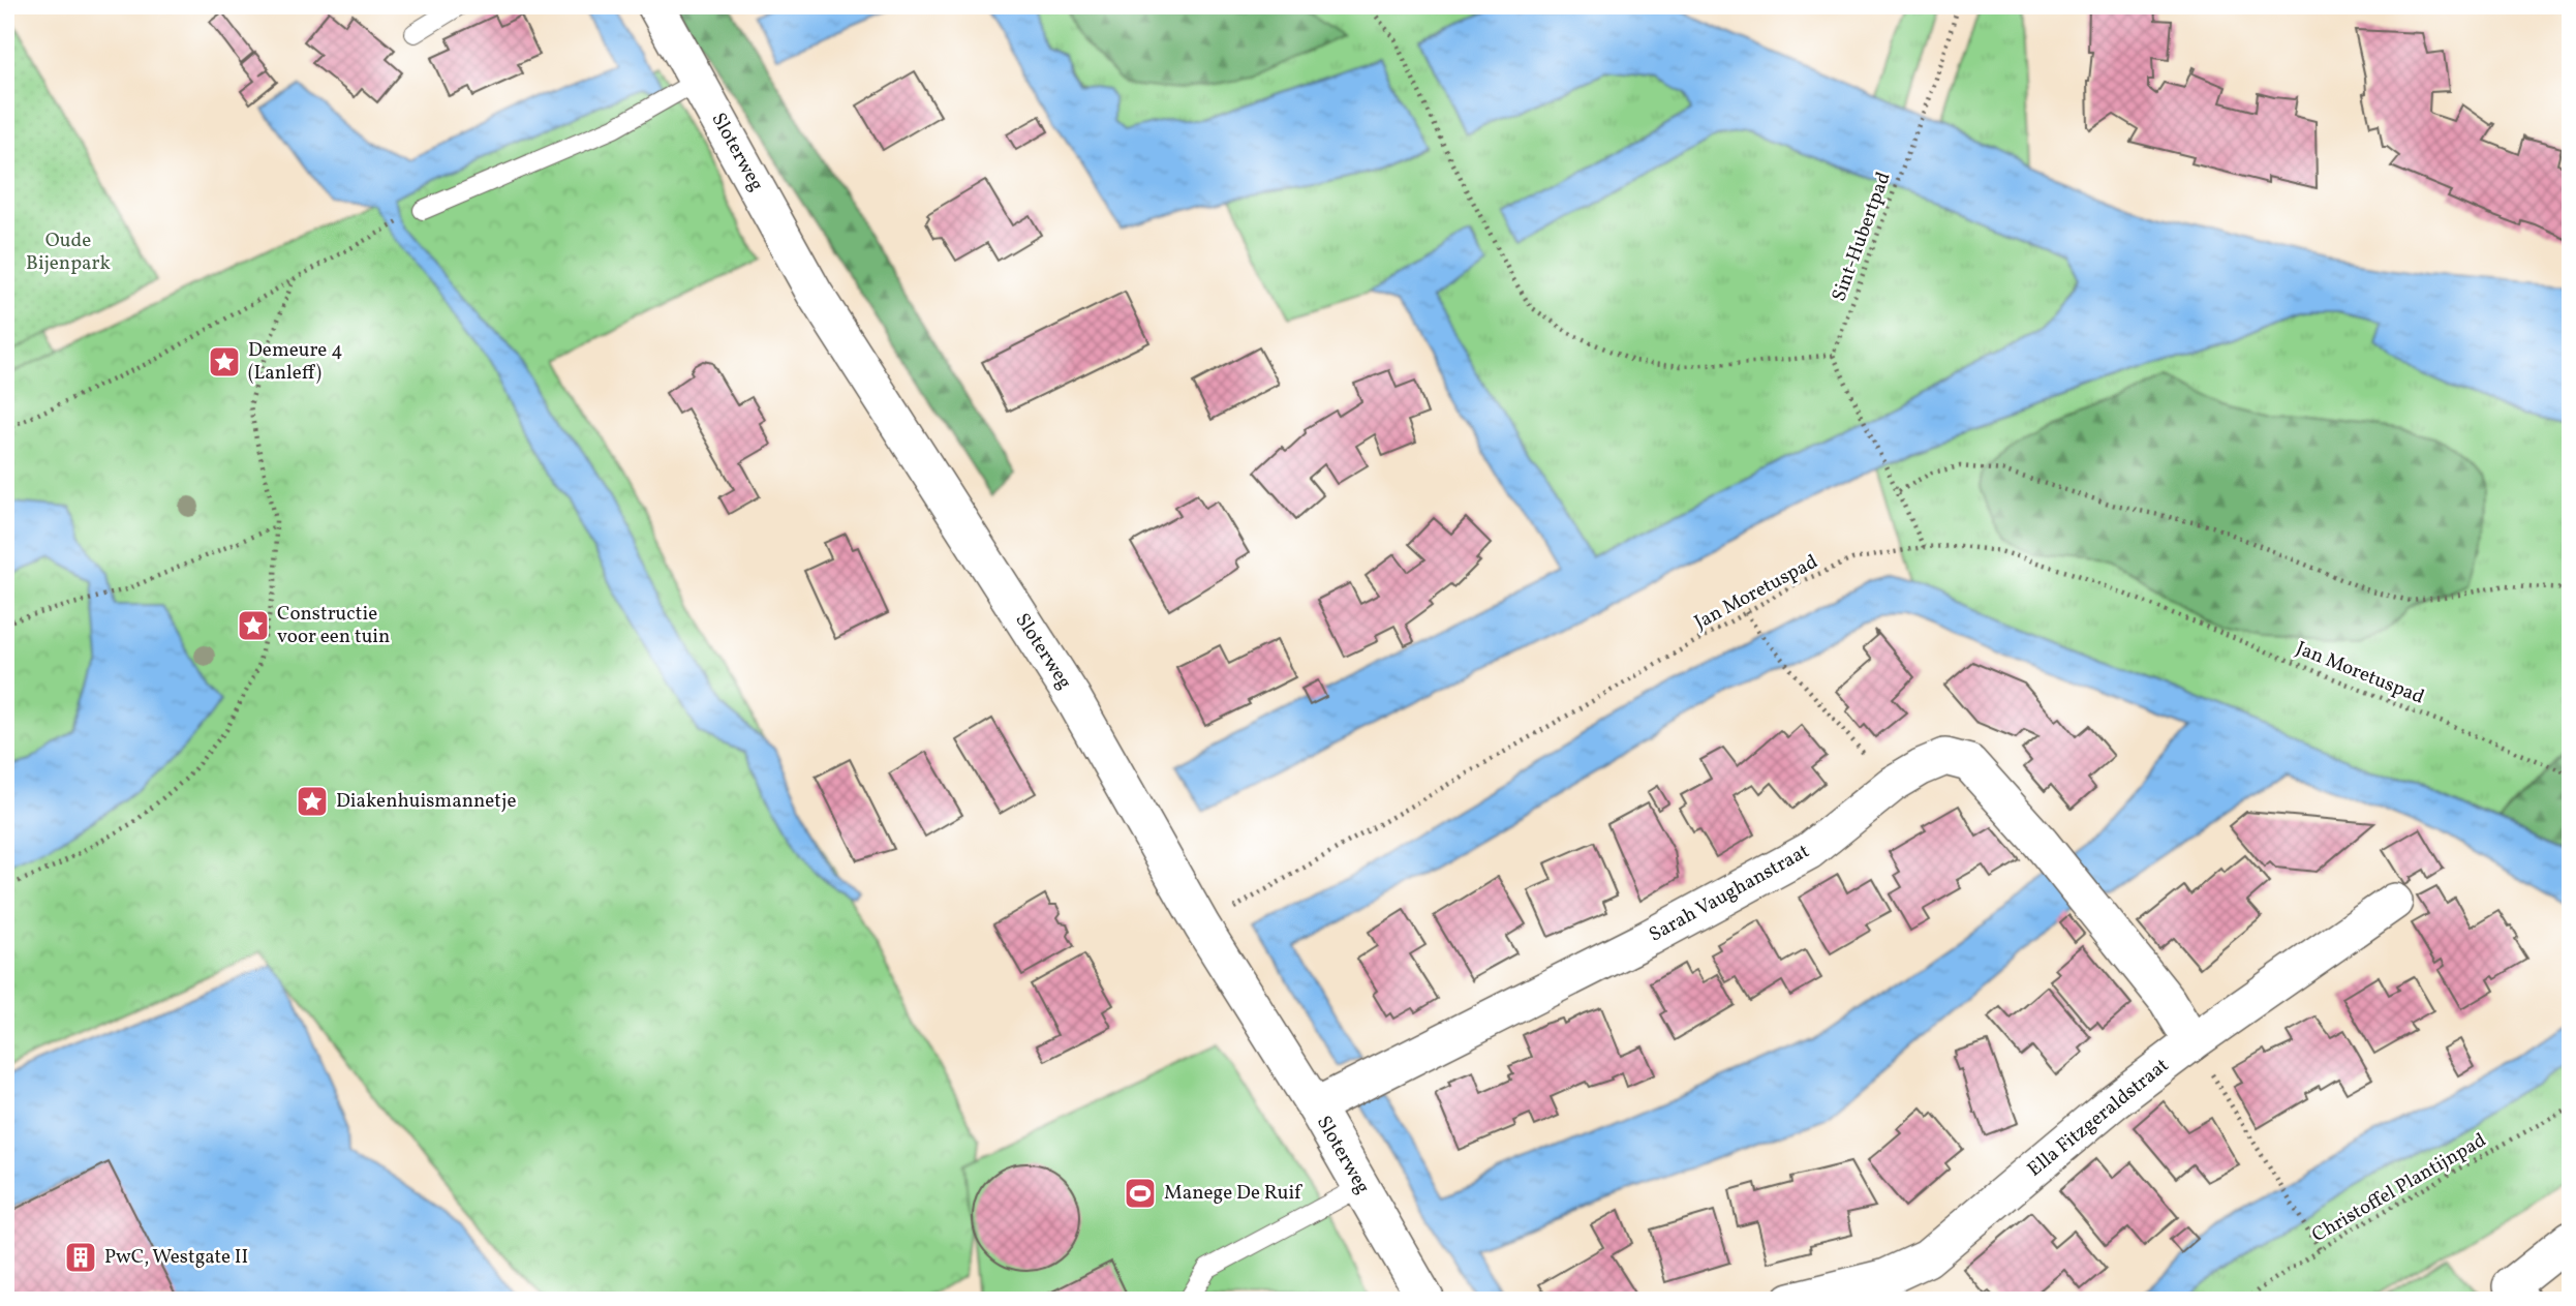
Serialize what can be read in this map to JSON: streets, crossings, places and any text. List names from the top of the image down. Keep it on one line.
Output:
{"streets":{"street":["Sloterweg","Sarah Vaughanstraat","Ella Fitzgeraldstraat"],"path":["Sint-Hubertpad","Jan Moretuspad","Christoffel Plantijnpad"]},"crossings":[["Sloterweg","Jan Moretuspad"],["Sloterweg","Sarah Vaughanstraat"],["Sarah Vaughanstraat","Ella Fitzgeraldstraat"]],"parks":["Oude Bijenpark"],"places":{"place":["Demeure 4 (Lanleff)","Constructie voor een tuin","Diakenhuismannetje"],"sports":["Manege De Ruif"],"building":["PwC, Westgate II"]}}
